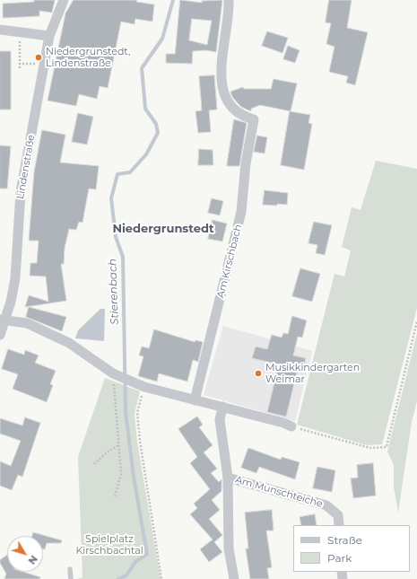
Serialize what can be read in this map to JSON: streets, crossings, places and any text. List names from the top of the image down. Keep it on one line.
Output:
{"streets":{"street":["Lindenstraße","Am Kirschbach","Am Munschteiche"]},"districts":["Niedergrunstedt"],"water":["Stierenbach"],"parks":["Spielplatz Kirschbachtal"],"places":["Niedergrunstedt, Lindenstraße","Musikkindergarten Weimar"],"legend":["Straße","Park"],"north":"bottom right"}
